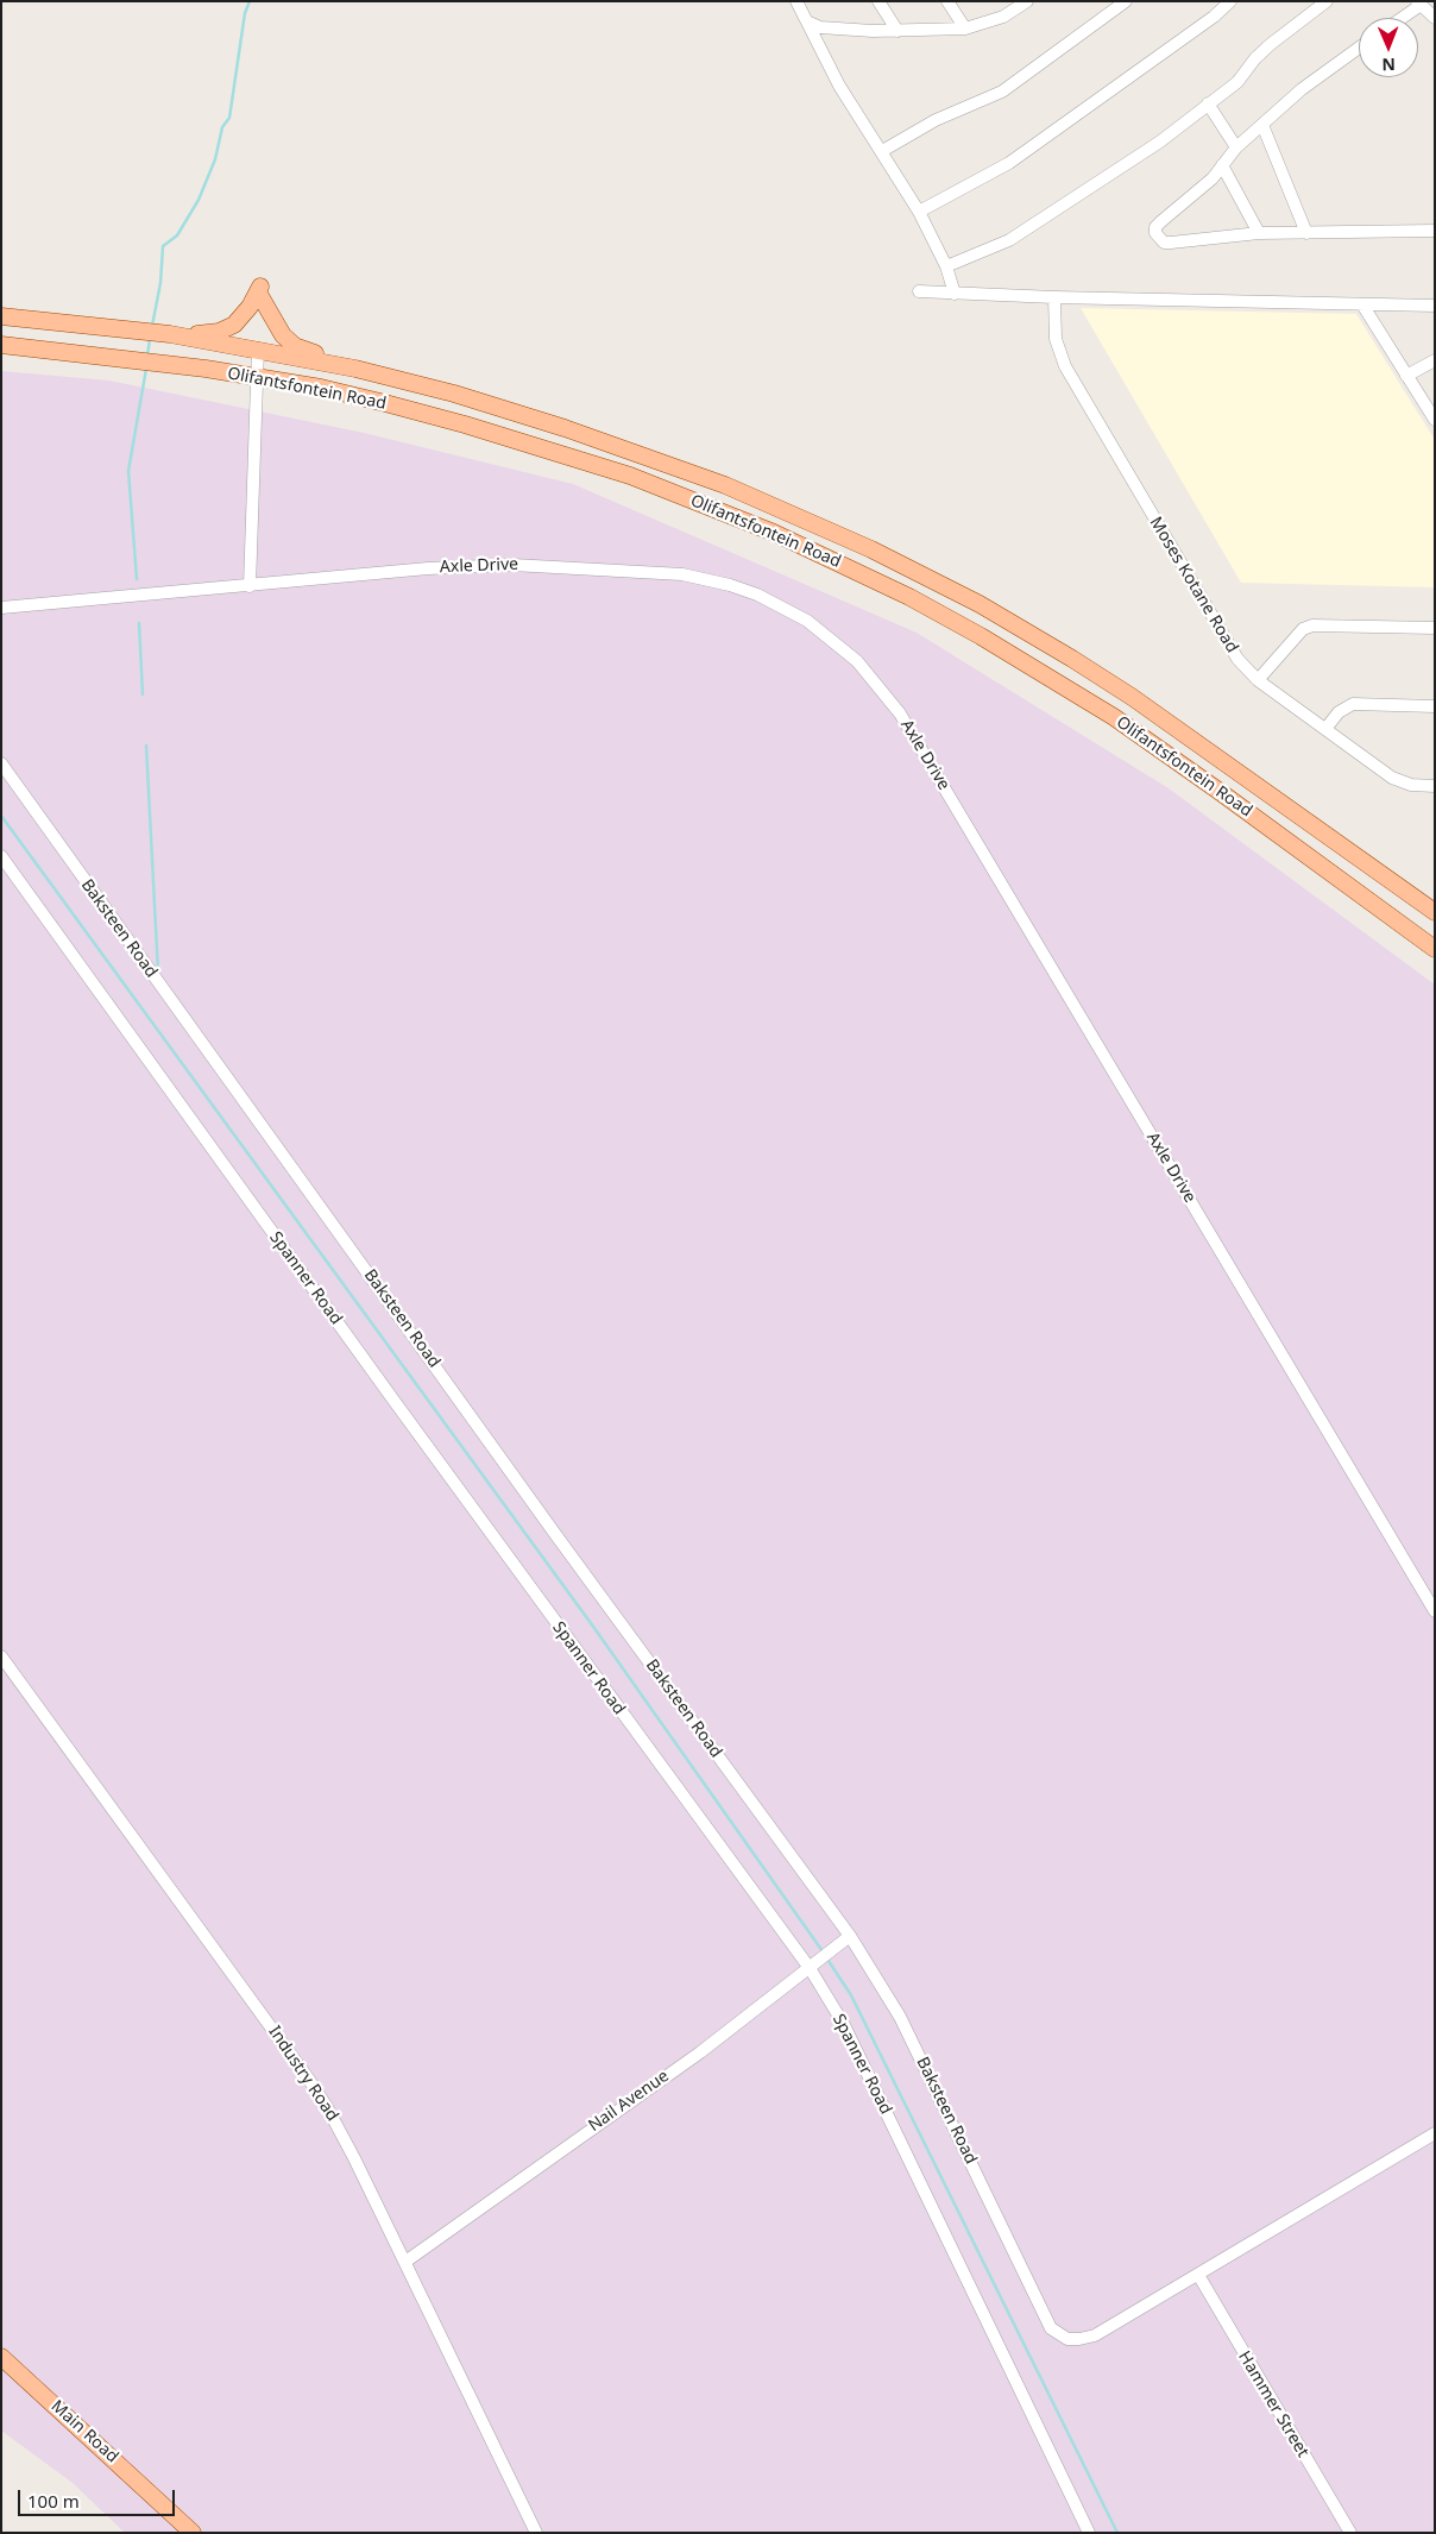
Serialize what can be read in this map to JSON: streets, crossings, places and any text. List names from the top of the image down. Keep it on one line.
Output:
{"streets":{"main road":["Olifantsfontein Road","Main Road"],"street":["Axle Drive","Moses Kotane Road","Baksteen Road","Spanner Road","Industry Road","Nail Avenue","Hammer Street"]},"crossings":[["Baksteen Road","Nail Avenue"],["Baksteen Road","Hammer Street"],["Spanner Road","Nail Avenue"],["Industry Road","Nail Avenue"]],"scale_bar":"100 m","north":"bottom"}
